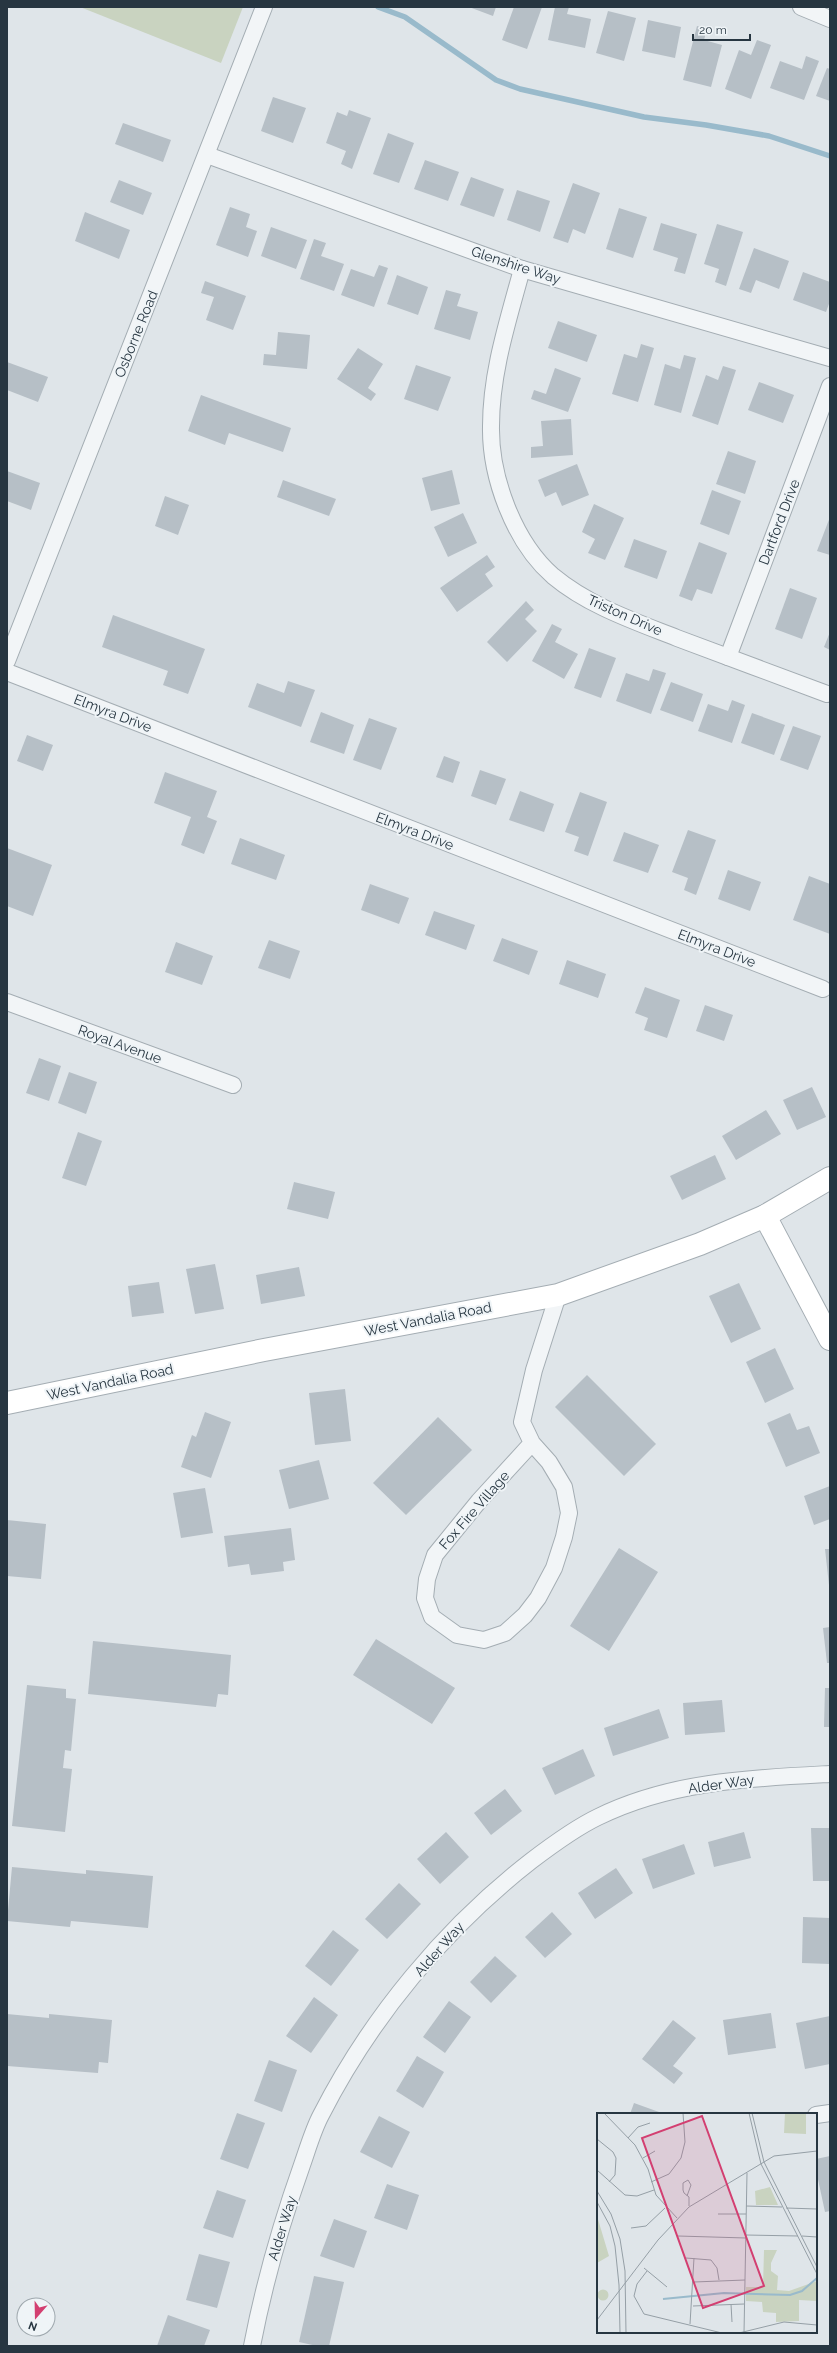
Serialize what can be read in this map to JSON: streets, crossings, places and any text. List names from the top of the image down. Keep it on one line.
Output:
{"streets":{"main road":["West Vandalia Road"],"street":["Glenshire Way","Osborne Road","Dartford Drive","Triston Drive","Elmyra Drive","Royal Avenue","Fox Fire Village","Alder Way"]},"crossings":[["Glenshire Way","Osborne Road"],["Glenshire Way","Triston Drive"],["Dartford Drive","Triston Drive"],["West Vandalia Road","Fox Fire Village"]],"scale_bar":"20 m","north":"bottom"}
